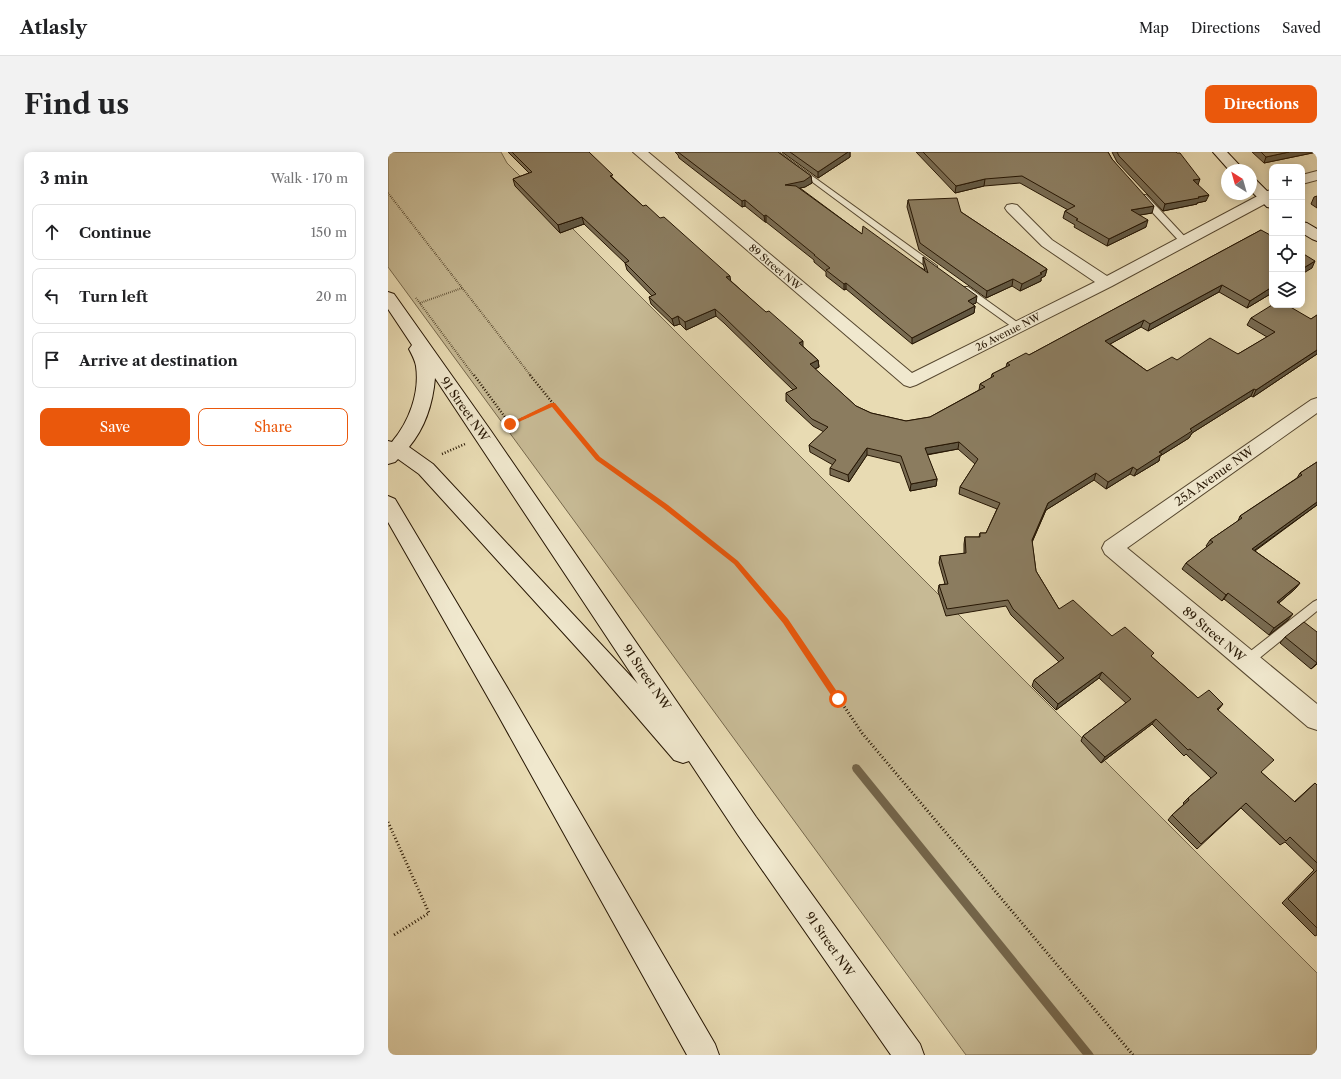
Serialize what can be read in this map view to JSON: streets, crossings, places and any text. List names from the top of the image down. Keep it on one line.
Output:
{"streets":{"main road":["89 Street NW","26 Avenue NW","91 Street NW","25A Avenue NW"]},"crossings":[["89 Street NW","26 Avenue NW"],["89 Street NW","25A Avenue NW"]],"north":"top left","page":{"header":"Atlasly","nav":["Map","Directions","Saved"],"buttons":["Directions",["Save","Share"]],"title":"Find us","heading":["3 min","Walk · 170 m"],"map_buttons":["+","−"],"list":[["Continue","150 m"],["Turn left","20 m"],"Arrive at destination"]}}
